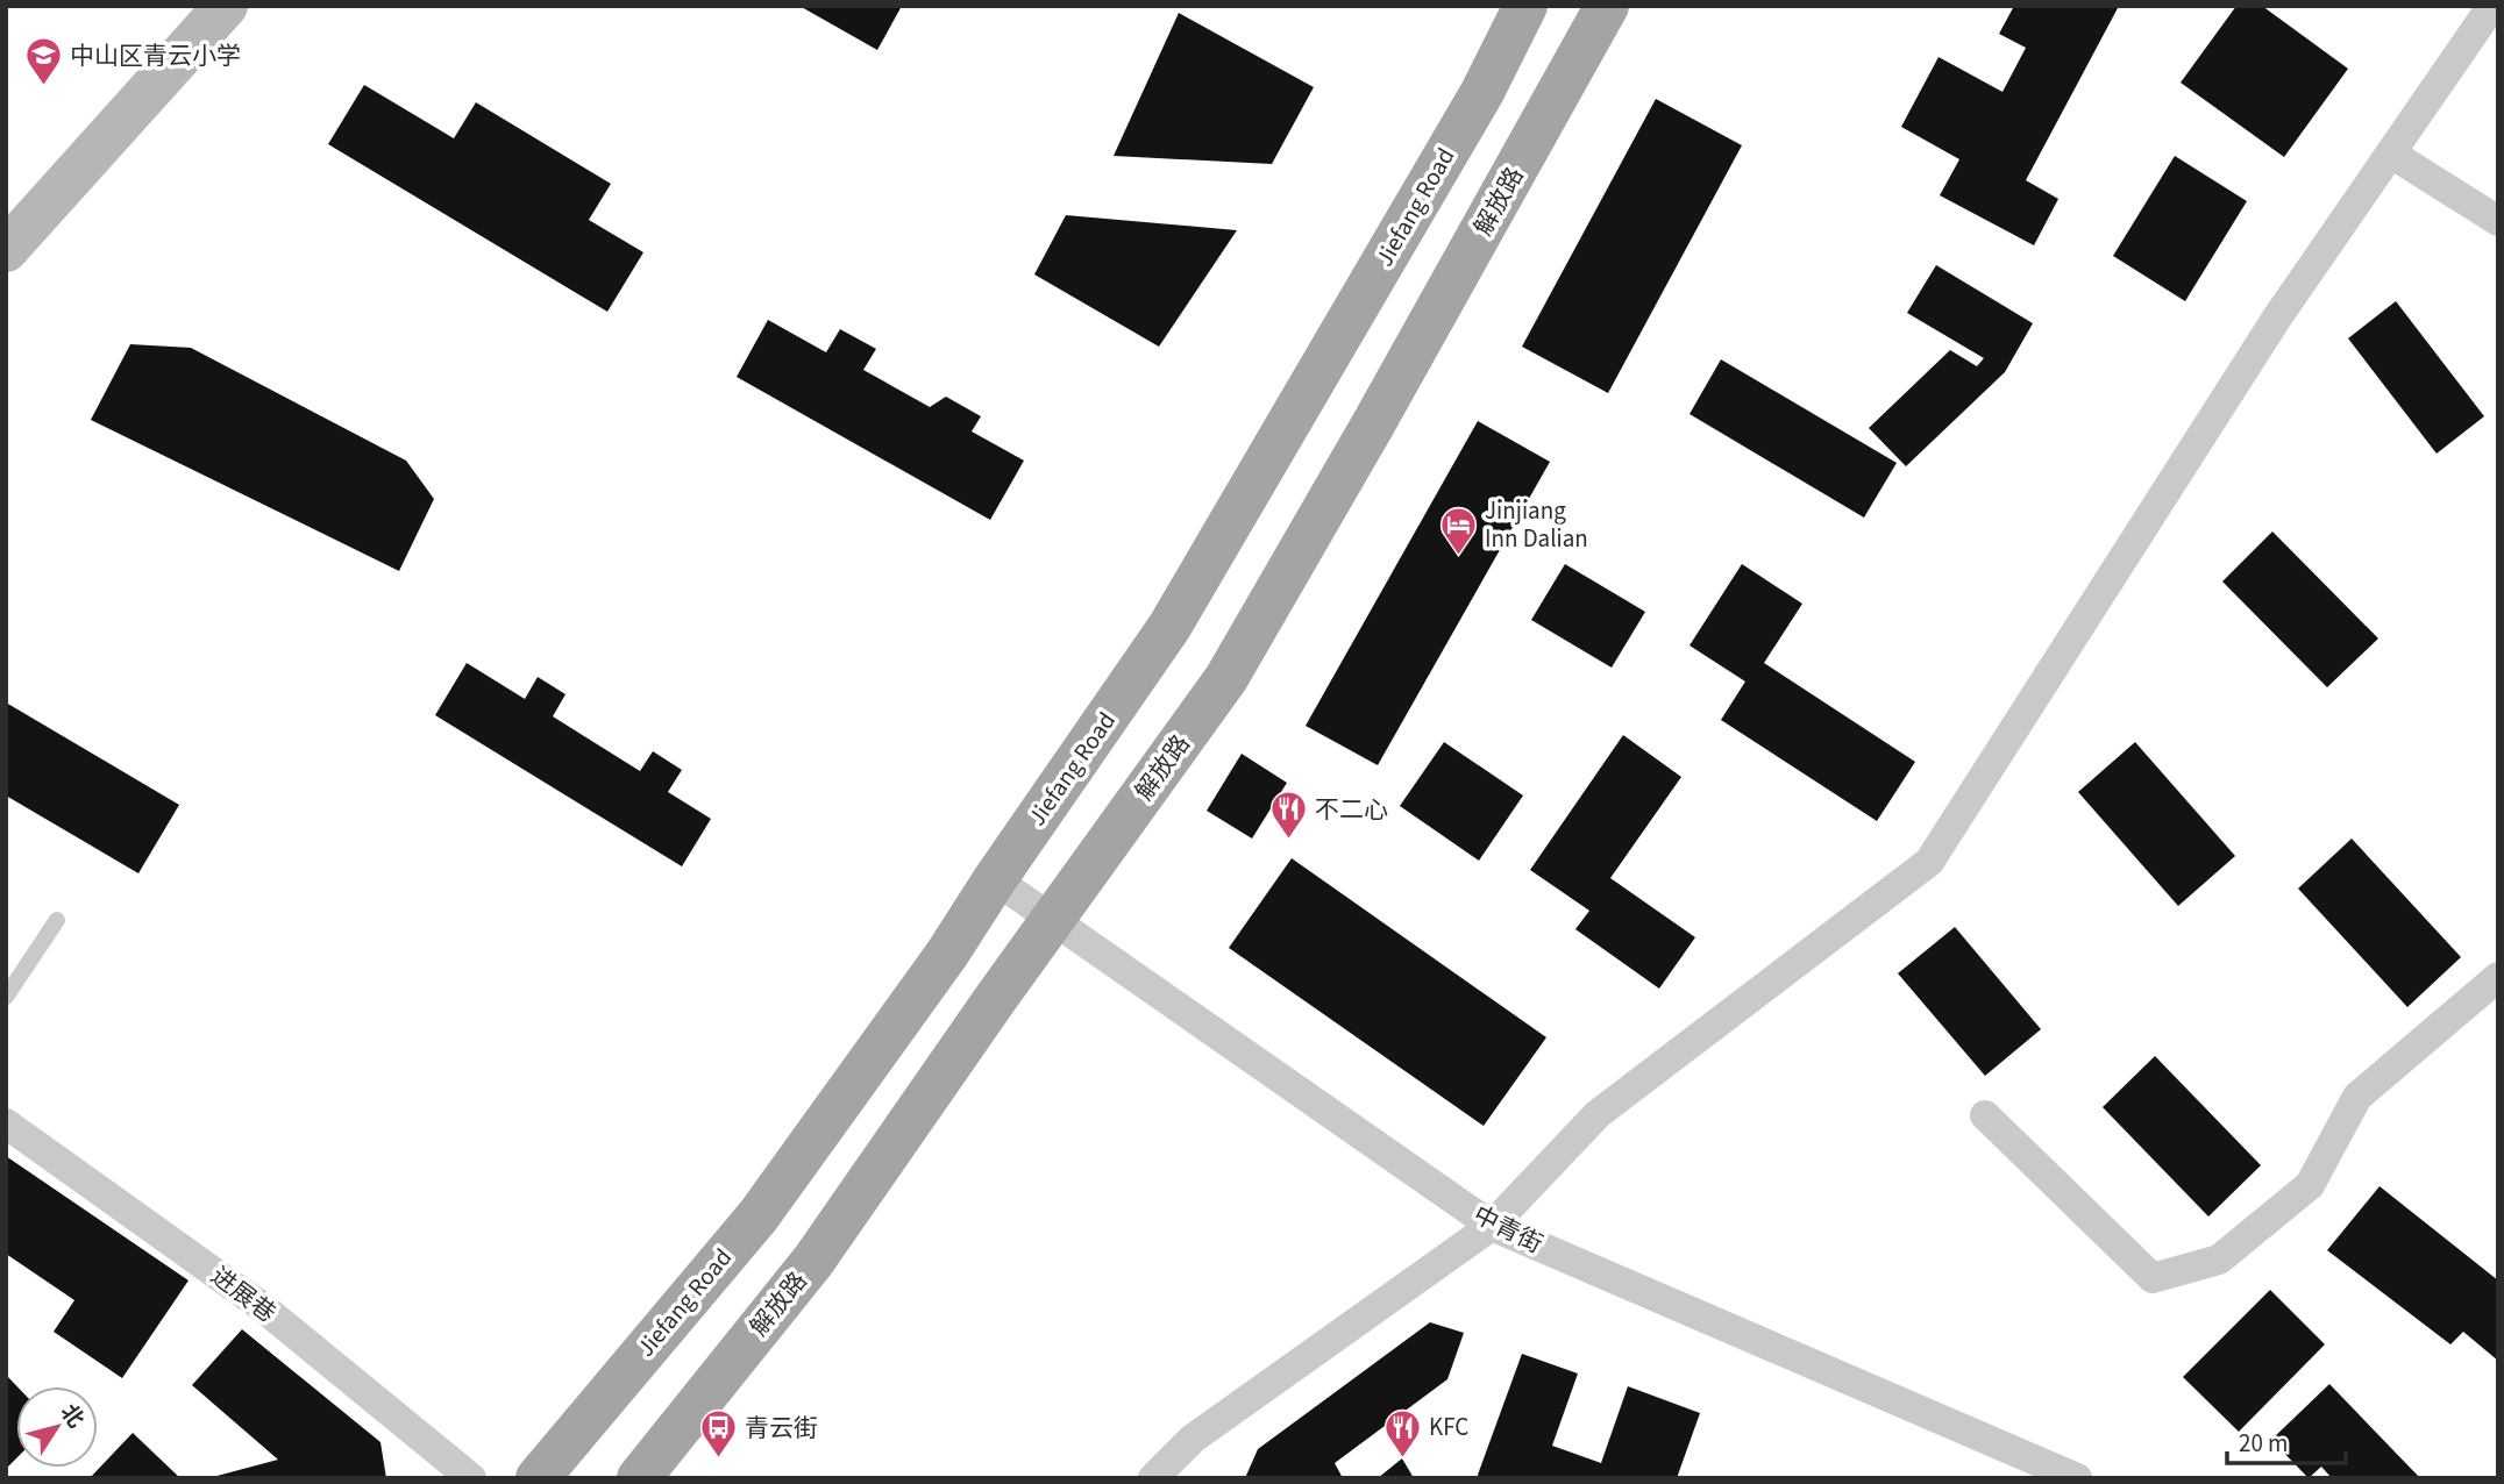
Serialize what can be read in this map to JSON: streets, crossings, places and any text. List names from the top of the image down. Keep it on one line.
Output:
{"streets":{"main road":["解放路","Jiefang Road"],"street":["中青街","进展巷"]},"crossings":[["解放路","中青街"],["Jiefang Road","中青街"]],"places":{"school or university":["中山区青云小学"],"hotel":["Jinjiang Inn Dalian"],"restaurant":["不二心","KFC"],"bus stop":["青云街"]},"scale_bar":"20 m","north":"top right"}
